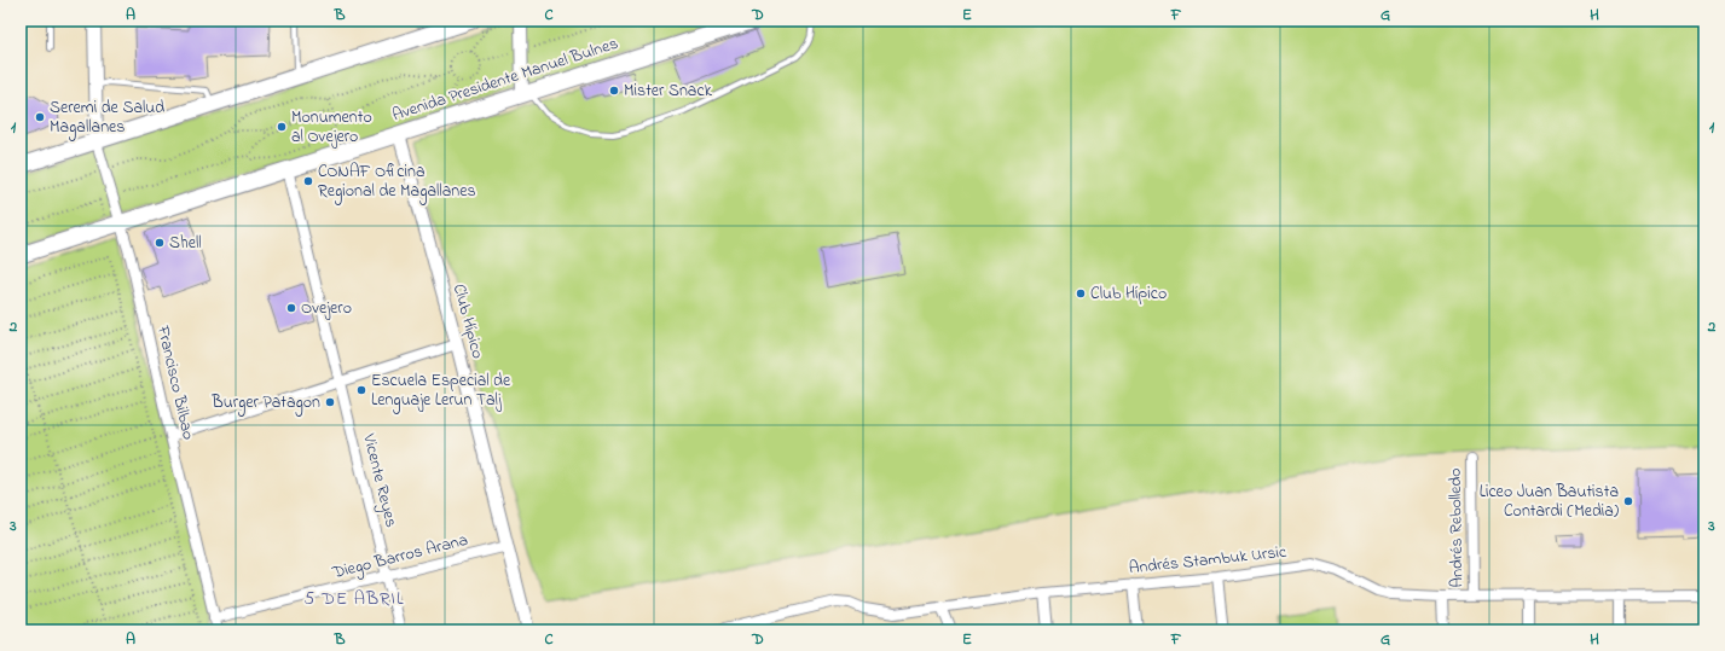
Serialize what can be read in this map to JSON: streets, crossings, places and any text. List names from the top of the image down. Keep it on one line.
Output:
{"streets":{"main road":["Avenida Presidente Manuel Bulnes"],"street":["Club Hípico","Francisco Bilbao","Vicente Reyes","Andrés Rebolledo","Diego Barros Arana","Andrés Stambuk Ursic"]},"crossings":[["Avenida Presidente Manuel Bulnes","Club Hípico"],["Avenida Presidente Manuel Bulnes","Francisco Bilbao"],["Avenida Presidente Manuel Bulnes","Vicente Reyes"],["Club Hípico","Diego Barros Arana"],["Francisco Bilbao","Diego Barros Arana"],["Vicente Reyes","Diego Barros Arana"],["Andrés Rebolledo","Andrés Stambuk Ursic"]],"districts":["5 DE ABRIL"],"places":["Mister Snack","Seremi de Salud Magallanes","Monumento al Ovejero","CONAF Oficina Regional de Magallanes","Shell","Club Hípico","Ovejero","Escuela Especial de Lenguaje Lerun Talj","Burger Patagon","Liceo Juan Bautista Contardi (Media)"],"grid":{"columns":["A","B","C","D","E","F","G","H"],"rows":["1","2","3"]}}
